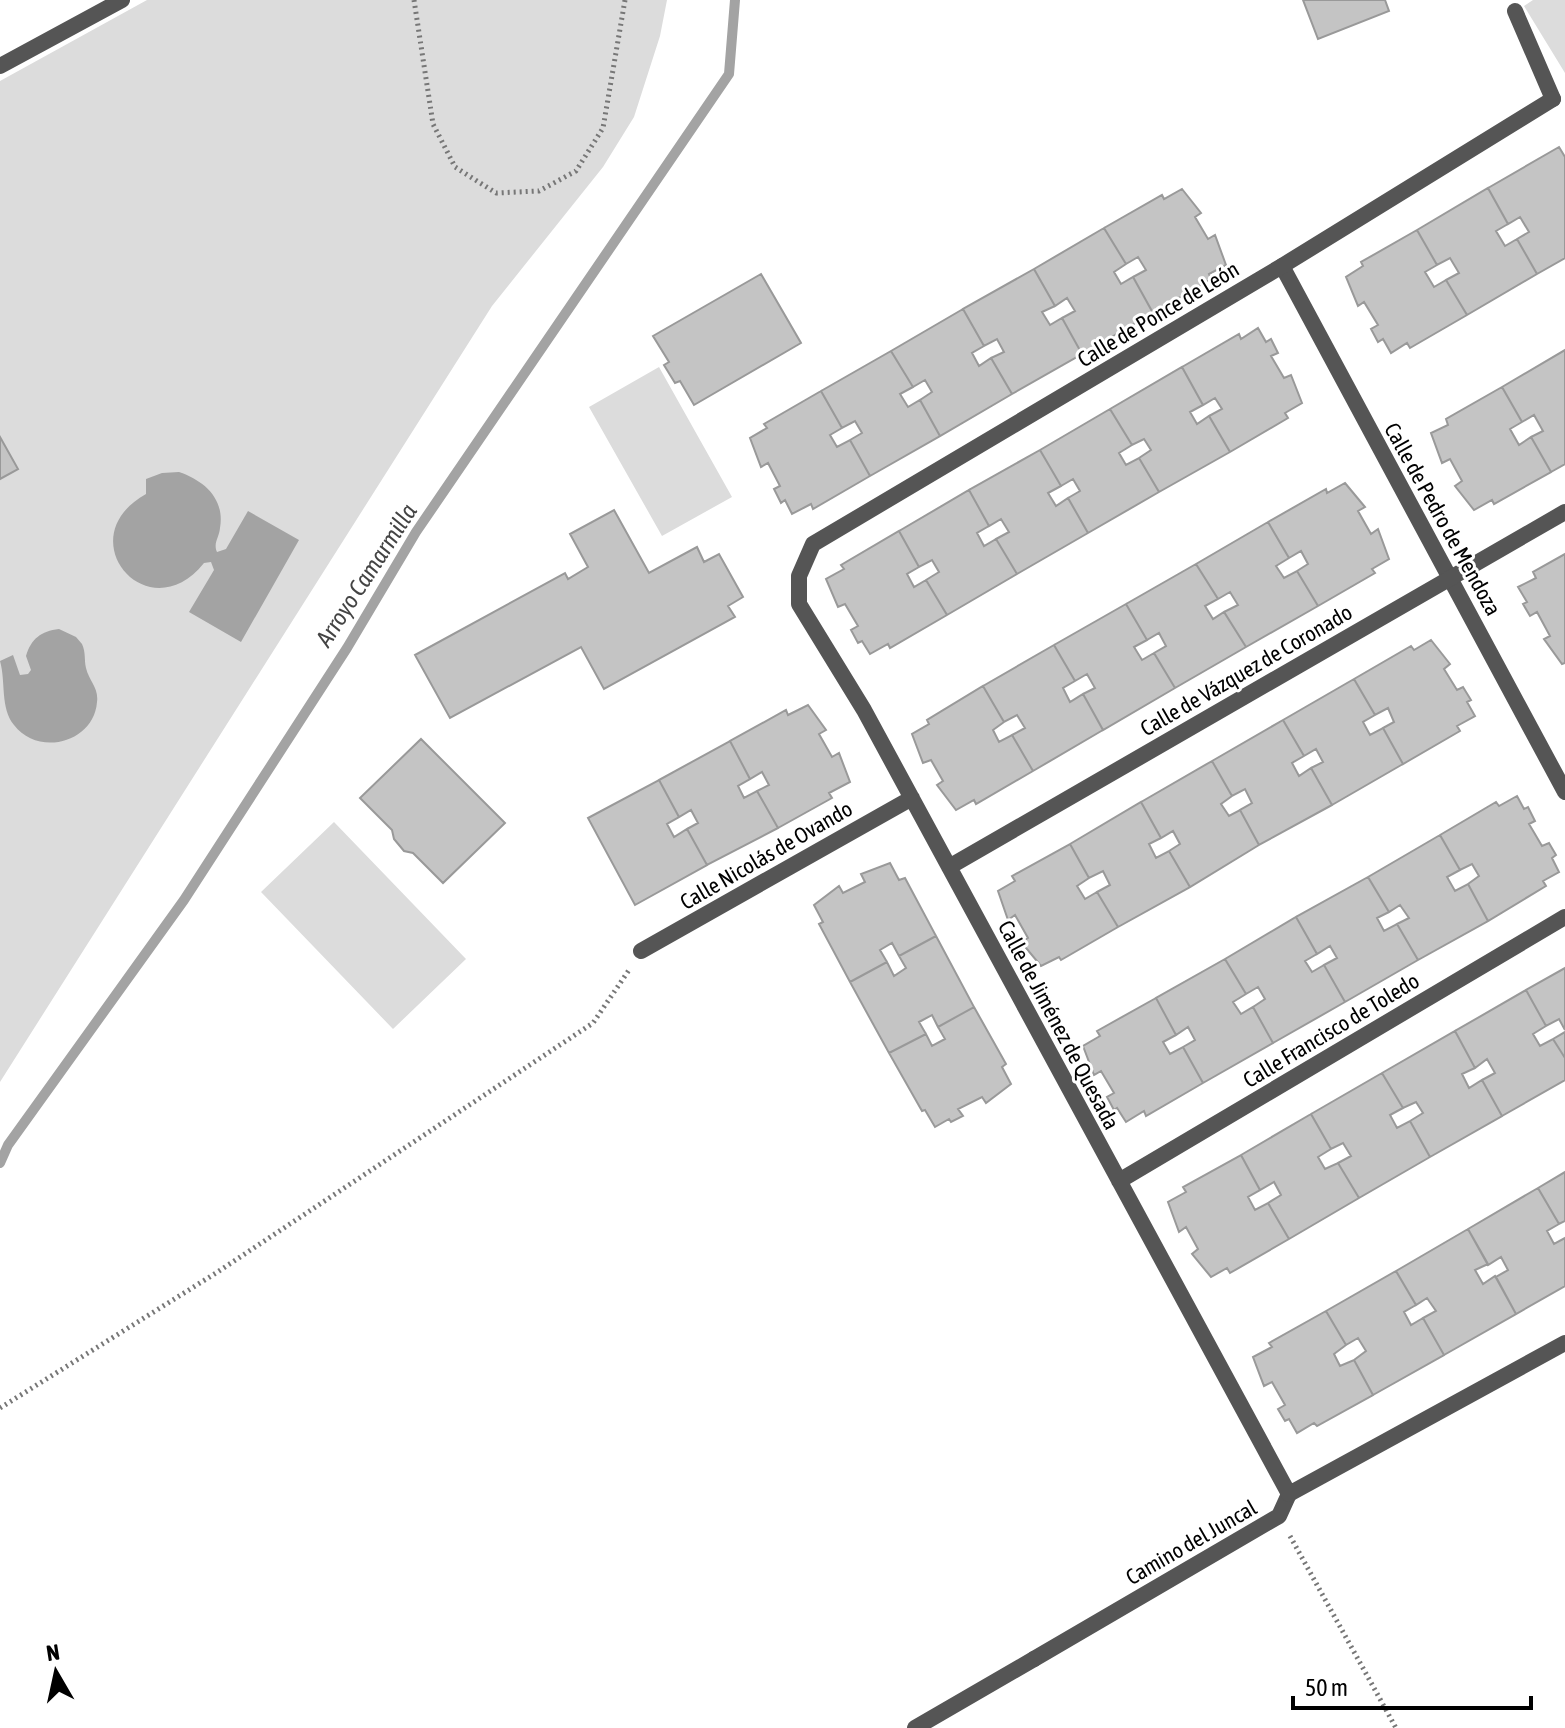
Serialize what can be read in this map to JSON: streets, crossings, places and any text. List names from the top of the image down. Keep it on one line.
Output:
{"streets":{"street":["Calle de Ponce de León","Calle de Pedro de Mendoza","Calle de Vázquez de Coronado","Calle Nicolás de Ovando","Calle de Jiménez de Quesada","Calle Francisco de Toledo","Camino del Juncal"]},"crossings":[["Calle de Ponce de León","Calle de Pedro de Mendoza"],["Calle de Ponce de León","Calle de Jiménez de Quesada"],["Calle de Pedro de Mendoza","Calle de Vázquez de Coronado"],["Calle de Vázquez de Coronado","Calle de Jiménez de Quesada"],["Calle Nicolás de Ovando","Calle de Jiménez de Quesada"],["Calle de Jiménez de Quesada","Calle Francisco de Toledo"],["Calle de Jiménez de Quesada","Camino del Juncal"]],"water":["Arroyo Camarmilla"],"scale_bar":"50 m","north":"top"}
